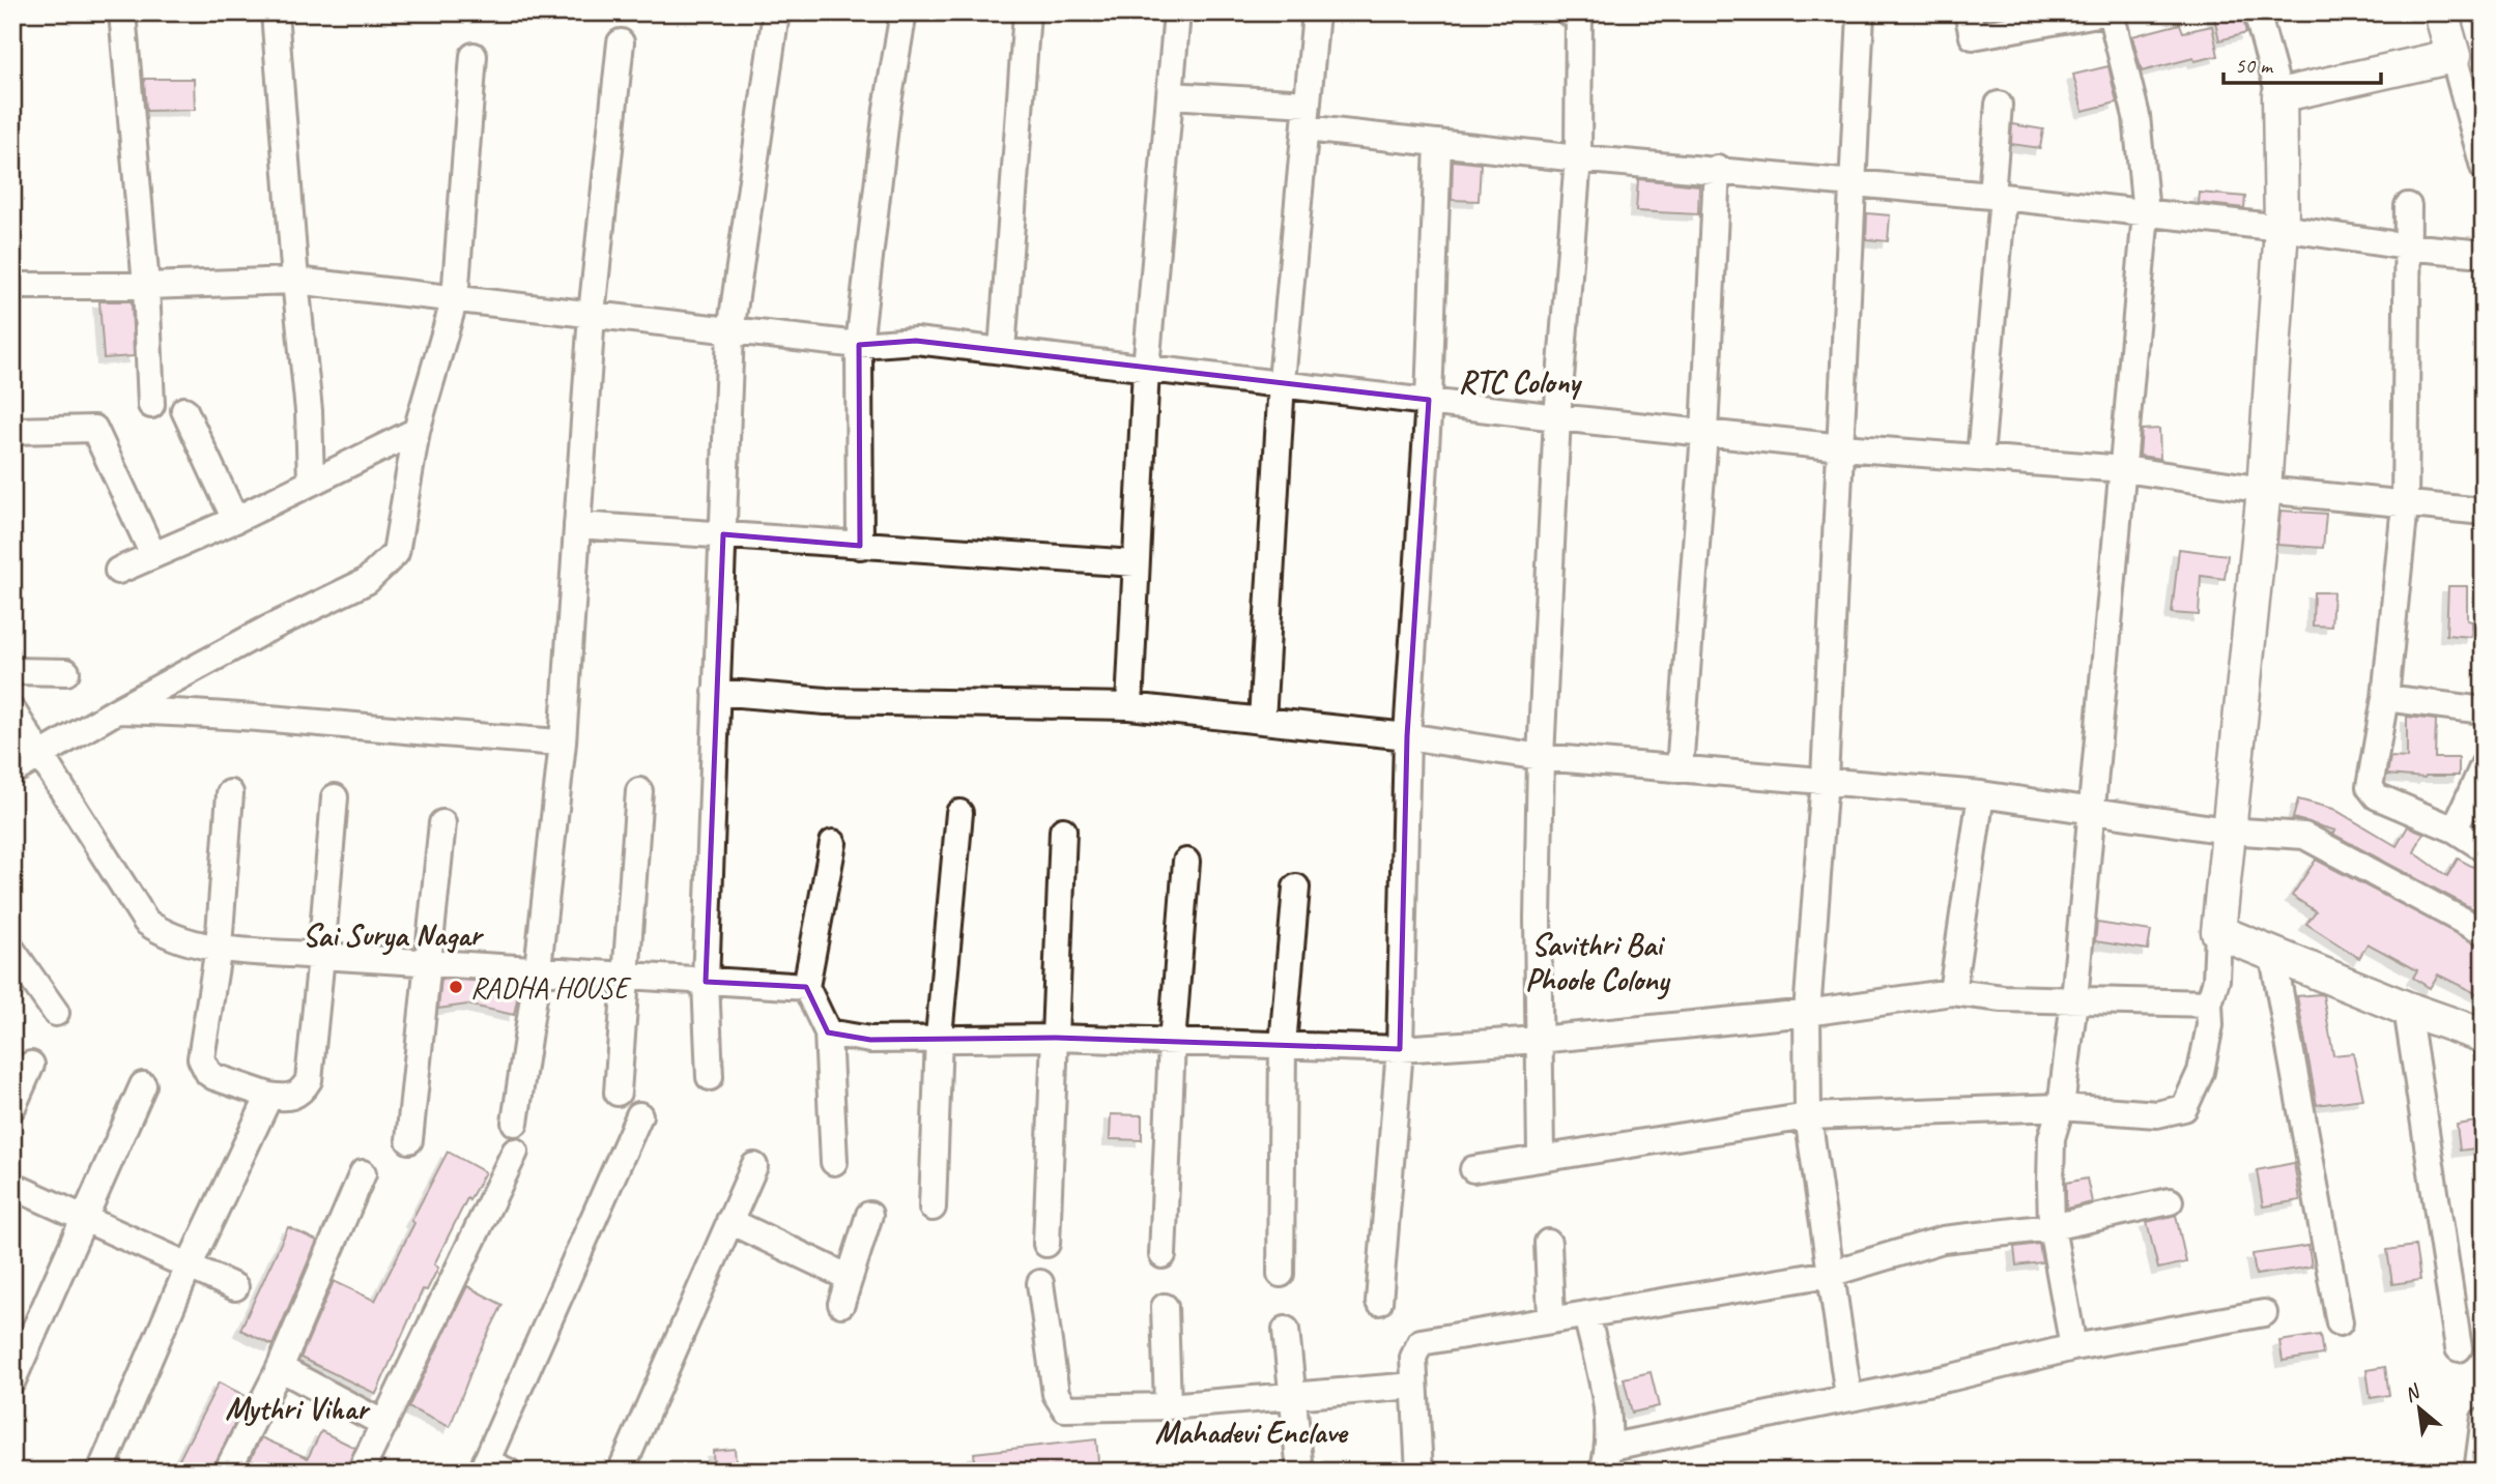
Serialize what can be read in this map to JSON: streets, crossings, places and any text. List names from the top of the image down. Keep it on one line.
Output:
{"districts":["RTC Colony","Sai Surya Nagar","Savithri Bai Phoole Colony","Mythri Vihar","Mahadevi Enclave"],"places":["RADHA HOUSE"],"scale_bar":"50 m","north":"top left"}
